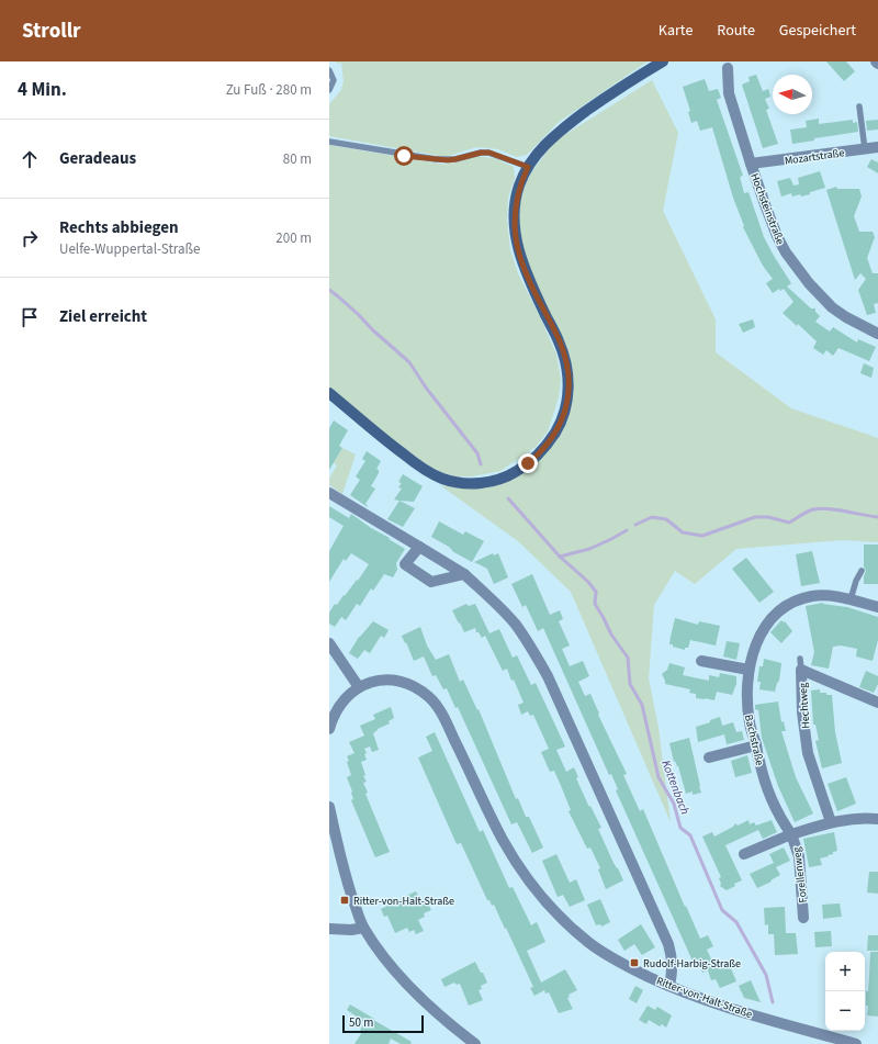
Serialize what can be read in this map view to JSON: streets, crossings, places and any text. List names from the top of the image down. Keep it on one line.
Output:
{"streets":{"street":["Mozartstraße","Hochsteinstraße","Hechtweg","Bachstraße","Forellenweg","Ritter-von-Halt-Straße"]},"crossings":[["Mozartstraße","Hochsteinstraße"],["Bachstraße","Forellenweg"]],"water":["Kottenbach"],"places":{"transit":["Ritter-von-Halt-Straße","Rudolf-Harbig-Straße"]},"scale_bar":"50 m","north":"left","page":{"header":"Strollr","nav":["Karte","Route","Gespeichert"],"heading":["4 Min.","Zu Fuß · 280 m"],"list":[["Geradeaus","80 m"],["Rechts abbiegen","Uelfe-Wuppertal-Straße","200 m"],"Ziel erreicht"],"map_buttons":["+","−"],"scale":"50 m"}}
